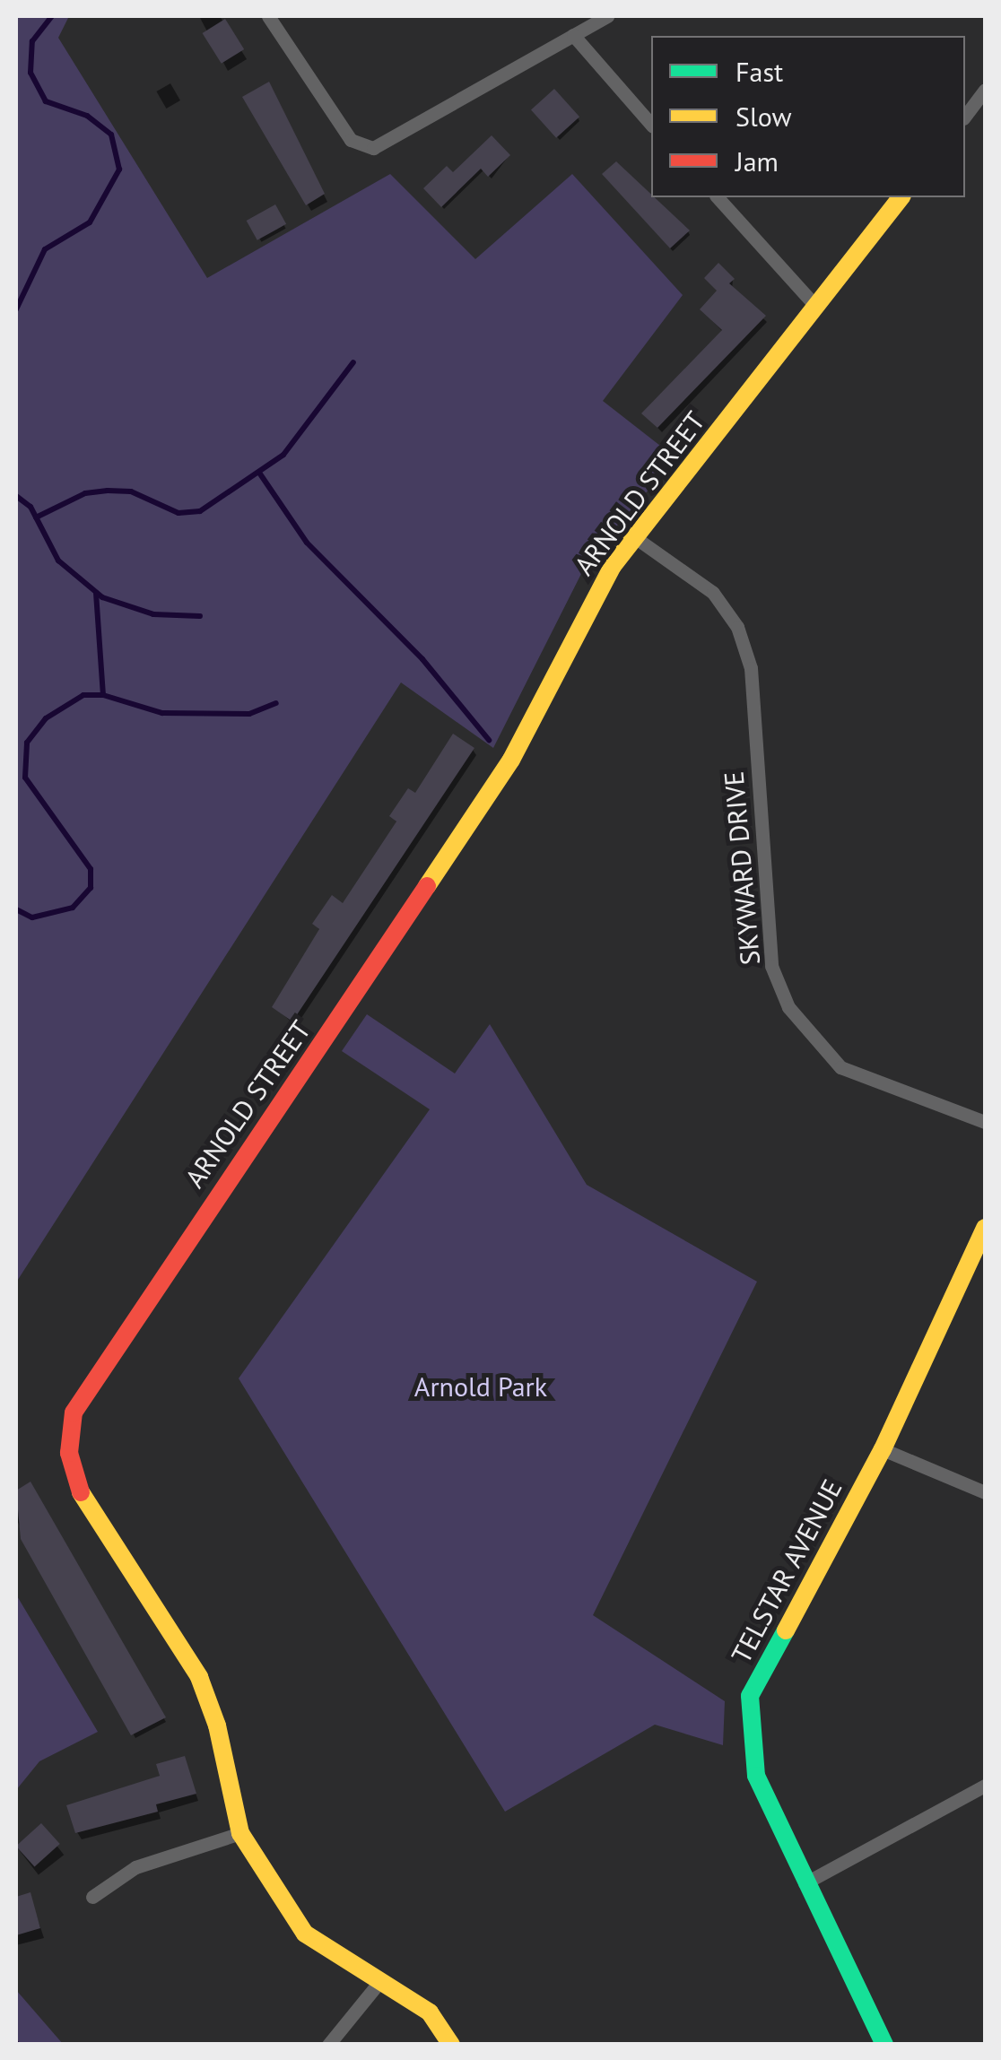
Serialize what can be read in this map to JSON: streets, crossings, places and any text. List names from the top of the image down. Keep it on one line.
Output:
{"streets":{"street":["ARNOLD STREET","SKYWARD DRIVE","TELSTAR AVENUE"]},"crossings":[["ARNOLD STREET","SKYWARD DRIVE"]],"parks":["Arnold Park"],"legend":["Fast","Slow","Jam"]}
